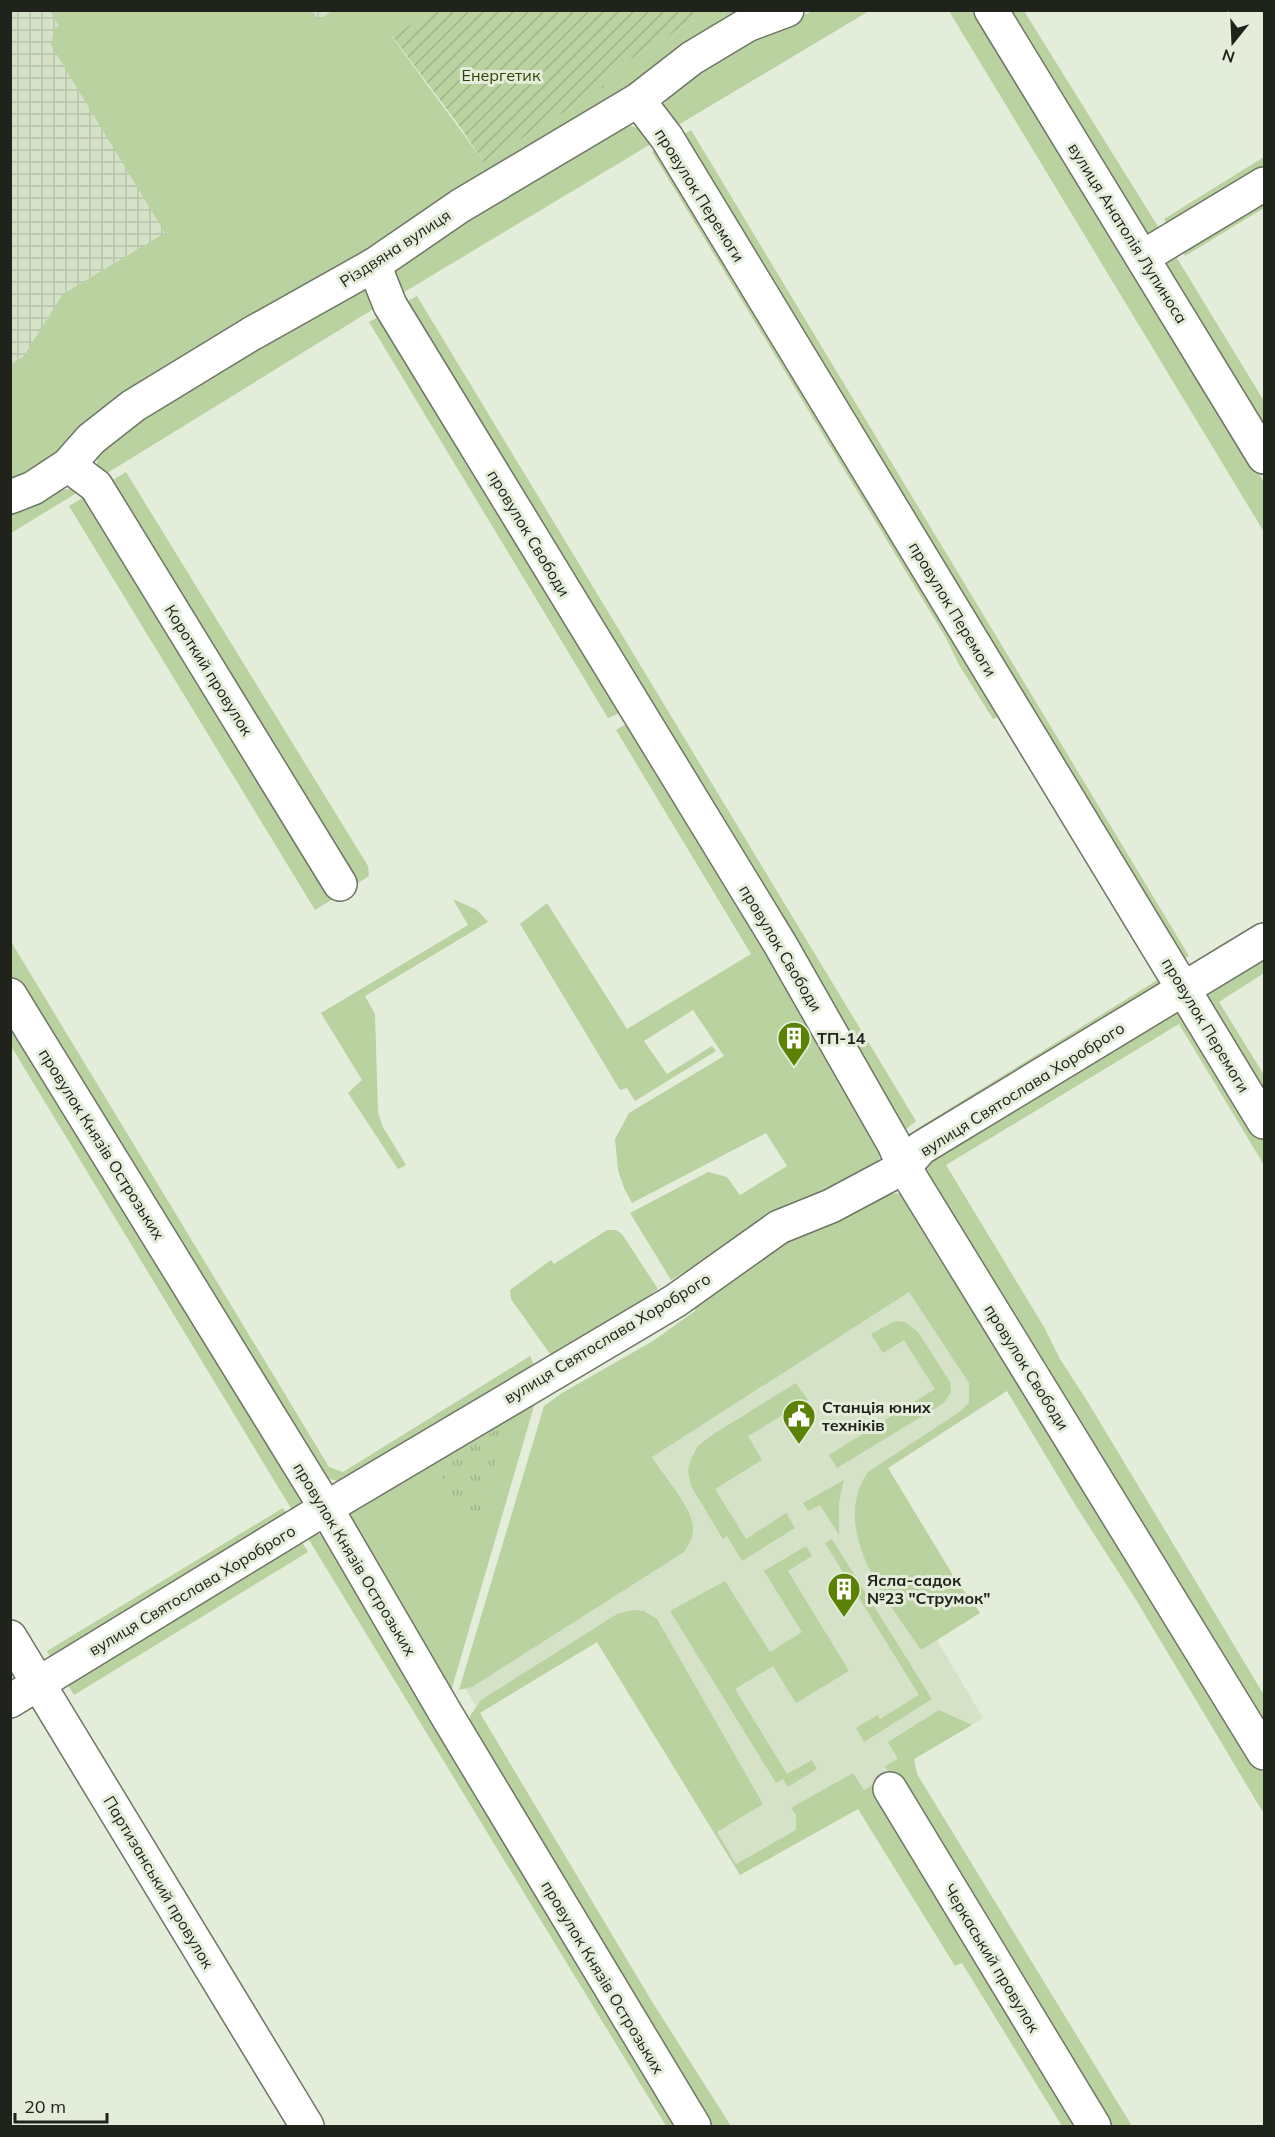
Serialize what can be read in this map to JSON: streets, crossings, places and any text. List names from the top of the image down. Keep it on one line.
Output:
{"streets":{"street":["провулок Перемоги","вулиця Анатолія Лупиноса","Різдвяна вулиця","провулок Свободи","Короткий провулок","вулиця Святослава Хороброго","провулок Князів Острозьких","Партизанський провулок","Черкаський провулок"]},"crossings":[["провулок Перемоги","Різдвяна вулиця"],["провулок Перемоги","вулиця Святослава Хороброго"],["Різдвяна вулиця","провулок Свободи"],["Різдвяна вулиця","Короткий провулок"],["провулок Свободи","вулиця Святослава Хороброго"],["вулиця Святослава Хороброго","провулок Князів Острозьких"],["вулиця Святослава Хороброго","Партизанський провулок"]],"parks":["Енергетик"],"places":{"building":["ТП-14","Ясла-садок №23 \"Струмок\""],"public building":["Станція юних техніків"]},"scale_bar":"20 m","north":"bottom"}
